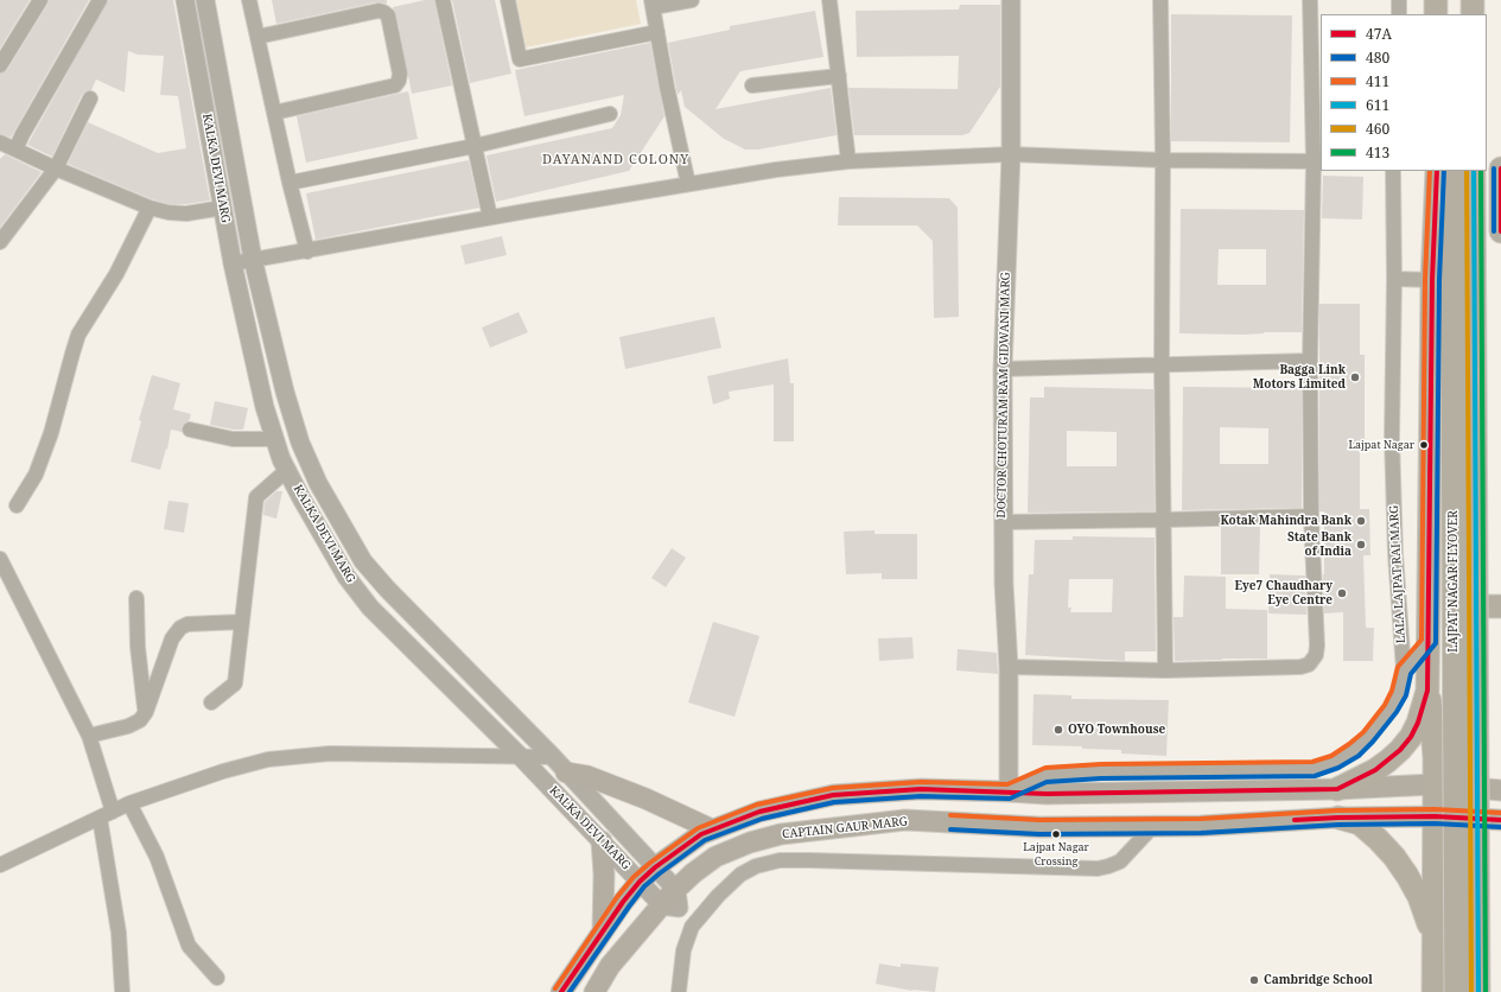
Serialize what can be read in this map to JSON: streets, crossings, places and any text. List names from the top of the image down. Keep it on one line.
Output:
{"streets":{"main road":["LAJPAT NAGAR FLYOVER","CAPTAIN GAUR MARG"],"street":["KALKA DEVI MARG","DOCTOR CHOTURAM RAM GIDWANI MARG","LALA LAJPAT RAI MARG"]},"crossings":[["KALKA DEVI MARG","CAPTAIN GAUR MARG"],["DOCTOR CHOTURAM RAM GIDWANI MARG","LALA LAJPAT RAI MARG"]],"districts":["DAYANAND COLONY"],"places":["Bagga Link Motors Limited","Lajpat Nagar","Kotak Mahindra Bank","State Bank of India","Eye7 Chaudhary Eye Centre","OYO Townhouse","Lajpat Nagar Crossing","Cambridge School"],"lines":["transit line 47A","transit line 480","transit line 411","transit line 611","transit line 460","transit line 413"],"legend":["47A","480","411","611","460","413"]}
